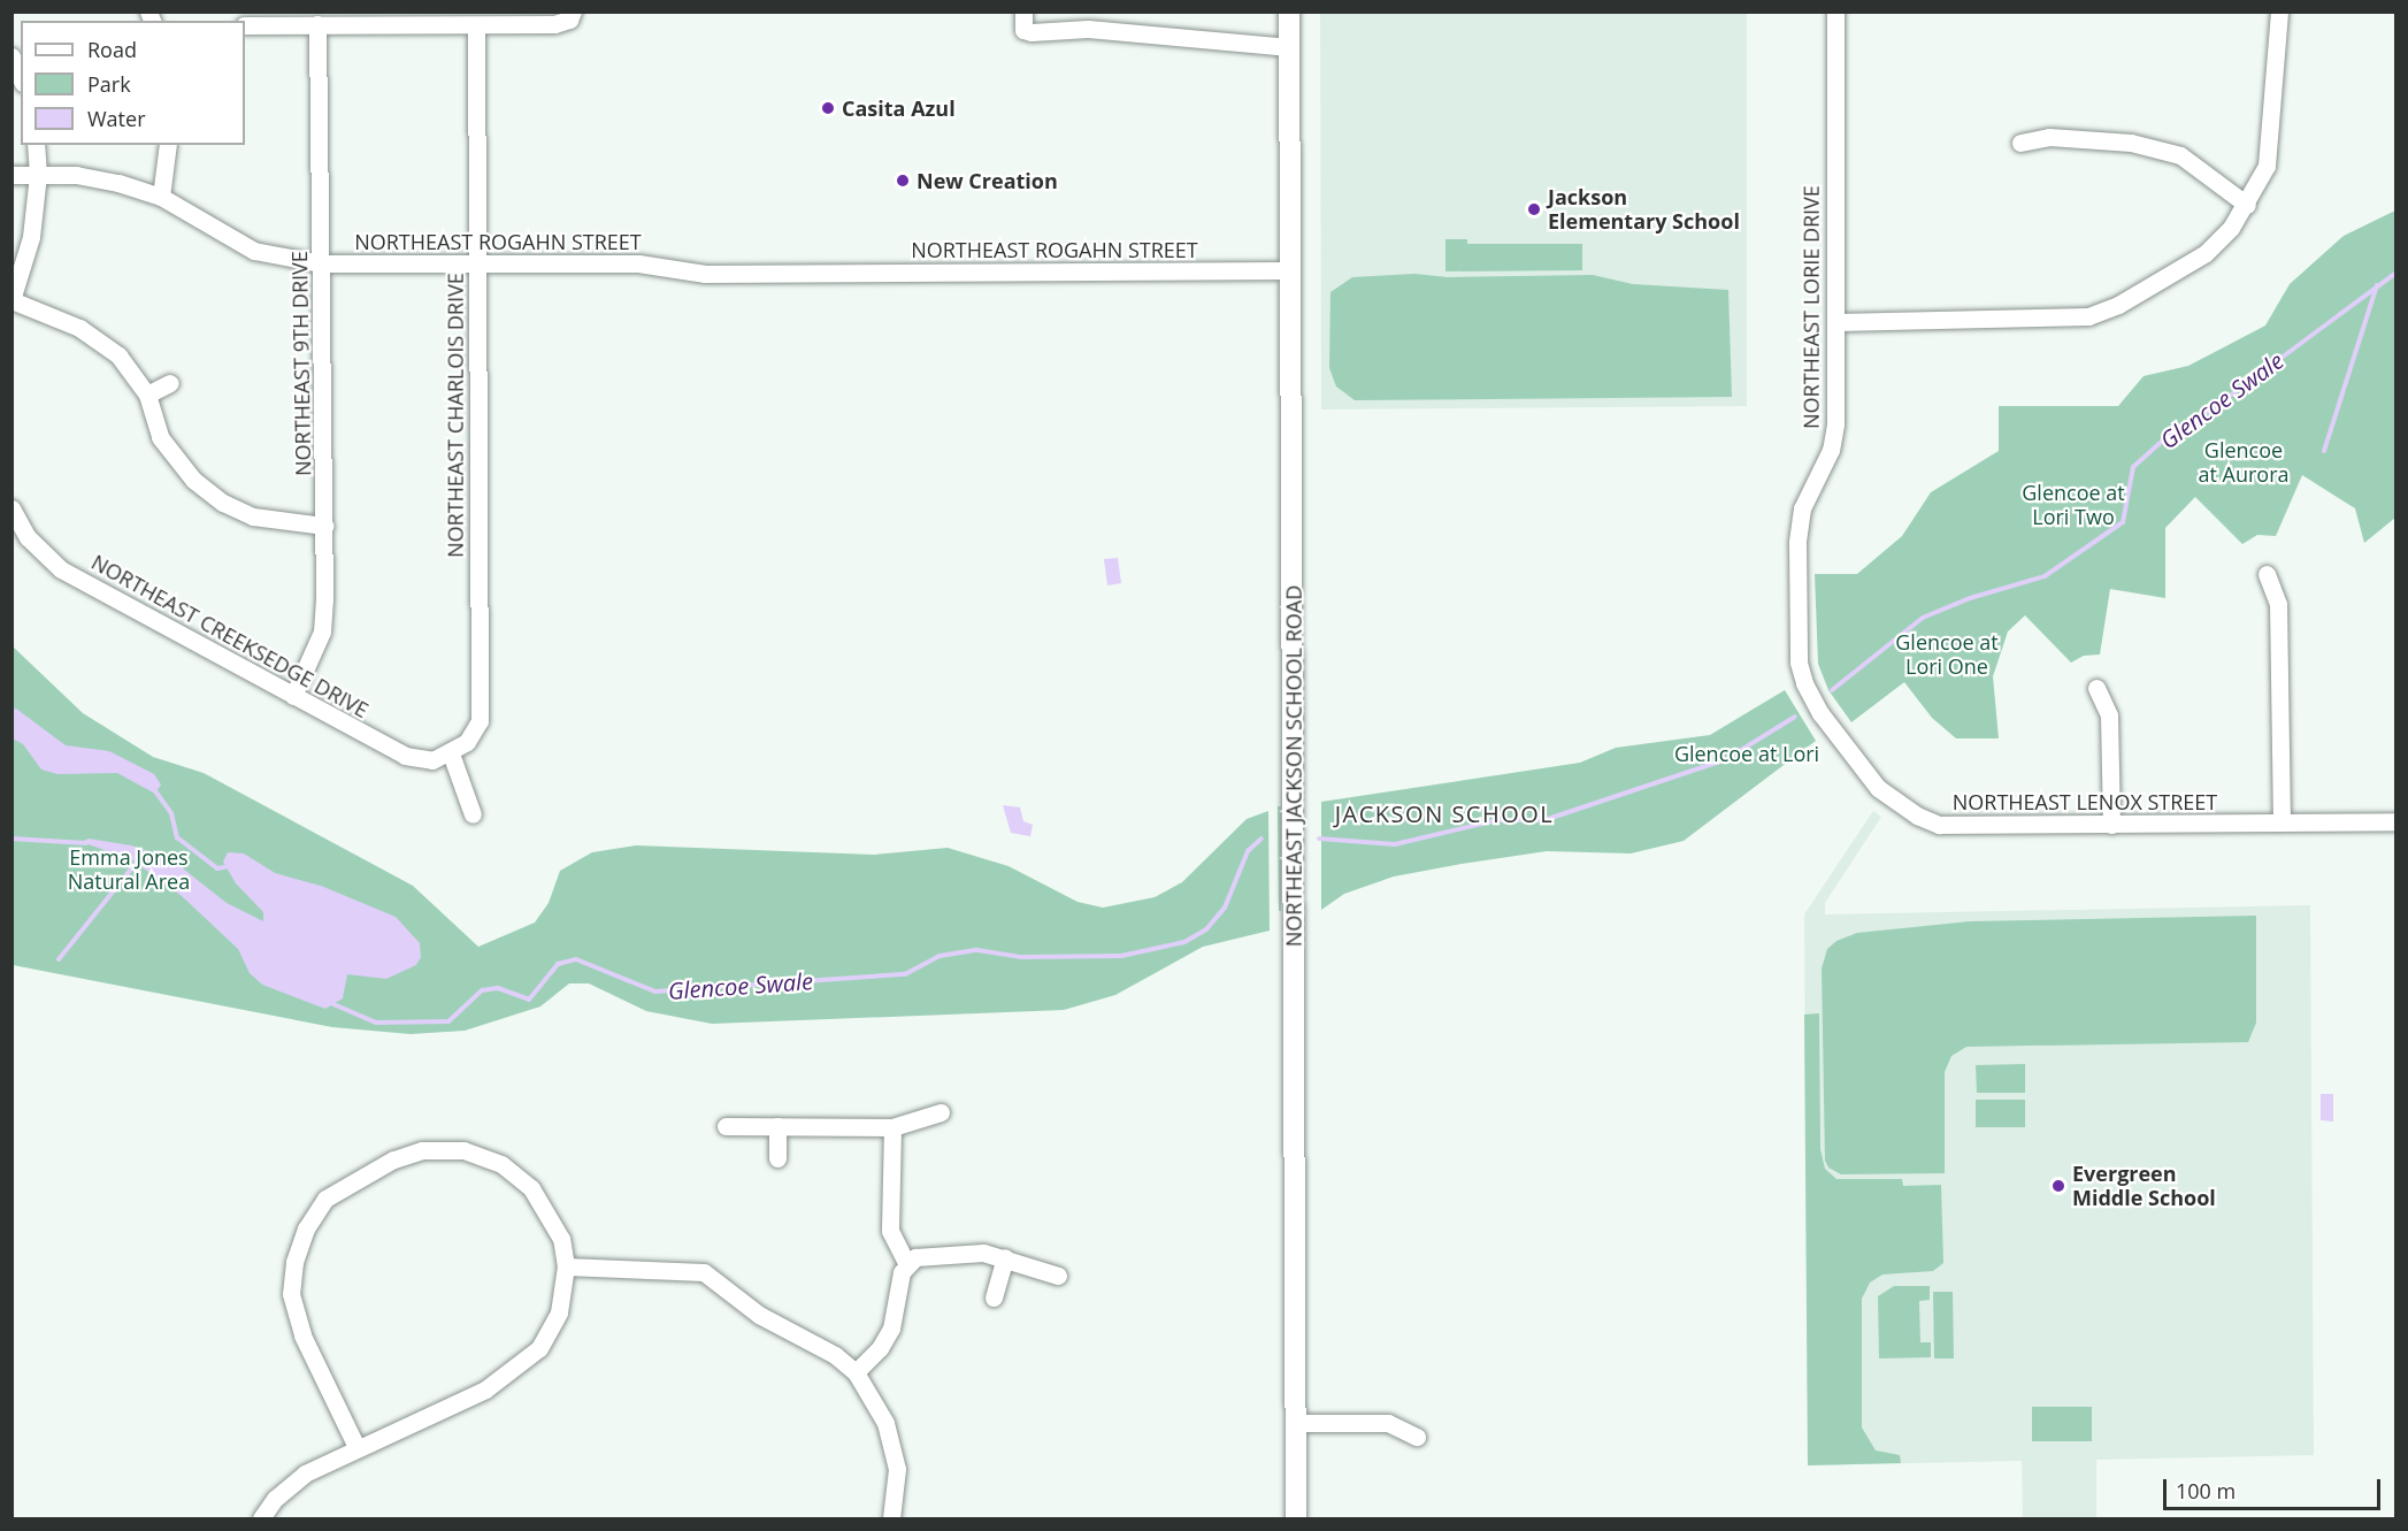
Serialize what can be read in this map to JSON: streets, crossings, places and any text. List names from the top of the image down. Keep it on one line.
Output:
{"streets":{"street":["NORTHEAST ROGAHN STREET","NORTHEAST LORIE DRIVE","NORTHEAST 9TH DRIVE","NORTHEAST CHARLOIS DRIVE","NORTHEAST CREEKSEDGE DRIVE","NORTHEAST JACKSON SCHOOL ROAD","NORTHEAST LENOX STREET"]},"crossings":[["NORTHEAST ROGAHN STREET","NORTHEAST 9TH DRIVE"],["NORTHEAST ROGAHN STREET","NORTHEAST CHARLOIS DRIVE"],["NORTHEAST ROGAHN STREET","NORTHEAST JACKSON SCHOOL ROAD"],["NORTHEAST LORIE DRIVE","NORTHEAST LENOX STREET"],["NORTHEAST 9TH DRIVE","NORTHEAST CREEKSEDGE DRIVE"],["NORTHEAST CHARLOIS DRIVE","NORTHEAST CREEKSEDGE DRIVE"]],"districts":["JACKSON SCHOOL"],"water":["Glencoe Swale"],"parks":["Glencoe at Aurora","Glencoe at Lori Two","Glencoe at Lori One","Glencoe at Lori","Emma Jones Natural Area"],"places":["Casita Azul","New Creation","Jackson Elementary School","Evergreen Middle School"],"legend":["Road","Park","Water"],"scale_bar":"100 m"}
